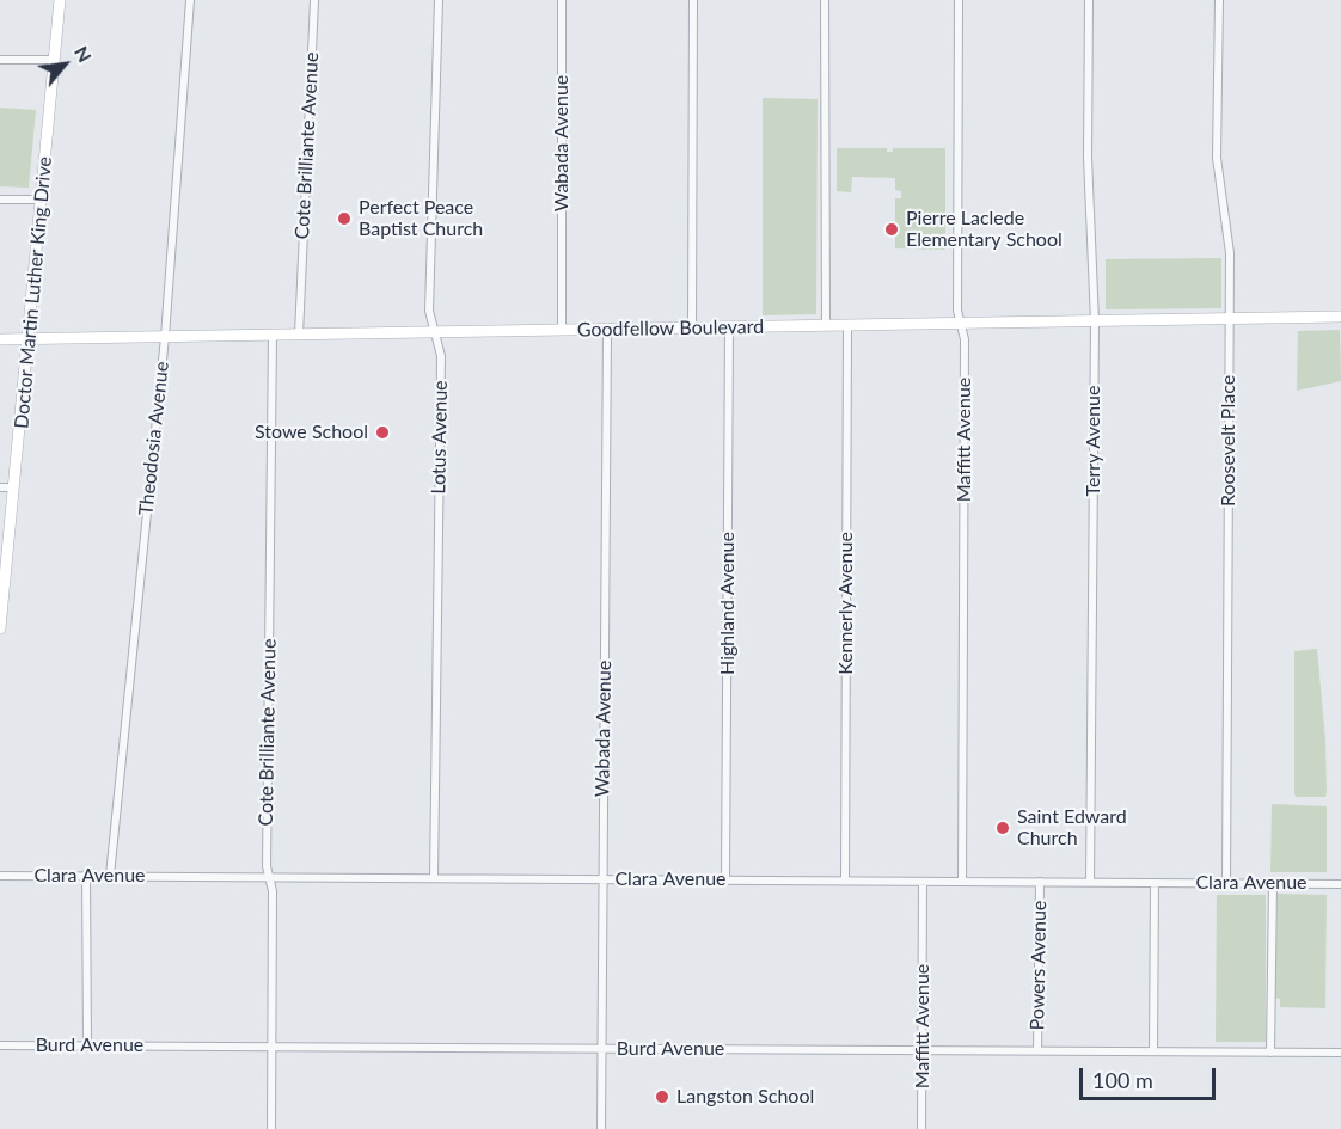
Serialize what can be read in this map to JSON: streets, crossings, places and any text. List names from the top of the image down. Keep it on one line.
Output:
{"streets":{"main road":["Doctor Martin Luther King Drive","Goodfellow Boulevard"],"street":["Wabada Avenue","Cote Brilliante Avenue","Lotus Avenue","Theodosia Avenue","Maffitt Avenue","Terry Avenue","Roosevelt Place","Highland Avenue","Kennerly Avenue","Clara Avenue","Powers Avenue","Burd Avenue"]},"crossings":[["Wabada Avenue","Goodfellow Boulevard"],["Wabada Avenue","Clara Avenue"],["Wabada Avenue","Burd Avenue"],["Cote Brilliante Avenue","Goodfellow Boulevard"],["Cote Brilliante Avenue","Clara Avenue"],["Cote Brilliante Avenue","Burd Avenue"],["Doctor Martin Luther King Drive","Goodfellow Boulevard"],["Goodfellow Boulevard","Lotus Avenue"],["Goodfellow Boulevard","Theodosia Avenue"],["Goodfellow Boulevard","Maffitt Avenue"],["Goodfellow Boulevard","Terry Avenue"],["Goodfellow Boulevard","Roosevelt Place"],["Goodfellow Boulevard","Highland Avenue"],["Goodfellow Boulevard","Kennerly Avenue"],["Lotus Avenue","Clara Avenue"],["Theodosia Avenue","Clara Avenue"],["Maffitt Avenue","Clara Avenue"],["Maffitt Avenue","Burd Avenue"],["Terry Avenue","Clara Avenue"],["Roosevelt Place","Clara Avenue"],["Highland Avenue","Clara Avenue"],["Kennerly Avenue","Clara Avenue"],["Clara Avenue","Powers Avenue"],["Powers Avenue","Burd Avenue"]],"places":["Perfect Peace Baptist Church","Pierre Laclede Elementary School","Stowe School","Saint Edward Church","Langston School"],"scale_bar":"100 m","north":"top right"}
